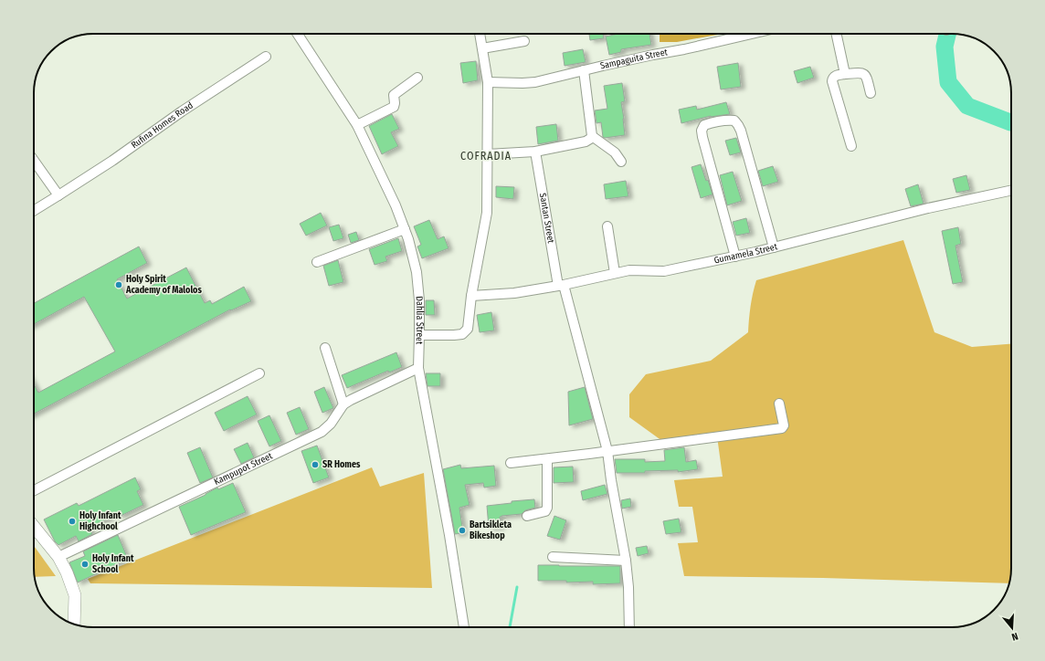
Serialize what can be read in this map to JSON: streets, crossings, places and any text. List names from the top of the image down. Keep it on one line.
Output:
{"streets":{"street":["Sampaguita Street","Rufina Homes Road","Santan Street","Gumamela Street","Dahlia Street","Kampupot Street"]},"crossings":[["Santan Street","Gumamela Street"],["Dahlia Street","Kampupot Street"]],"districts":["COFRADIA"],"places":["Holy Spirit Academy of Malolos","SR Homes","Holy Infant Highchool","Bartsikleta Bikeshop","Holy Infant School"],"north":"bottom"}
